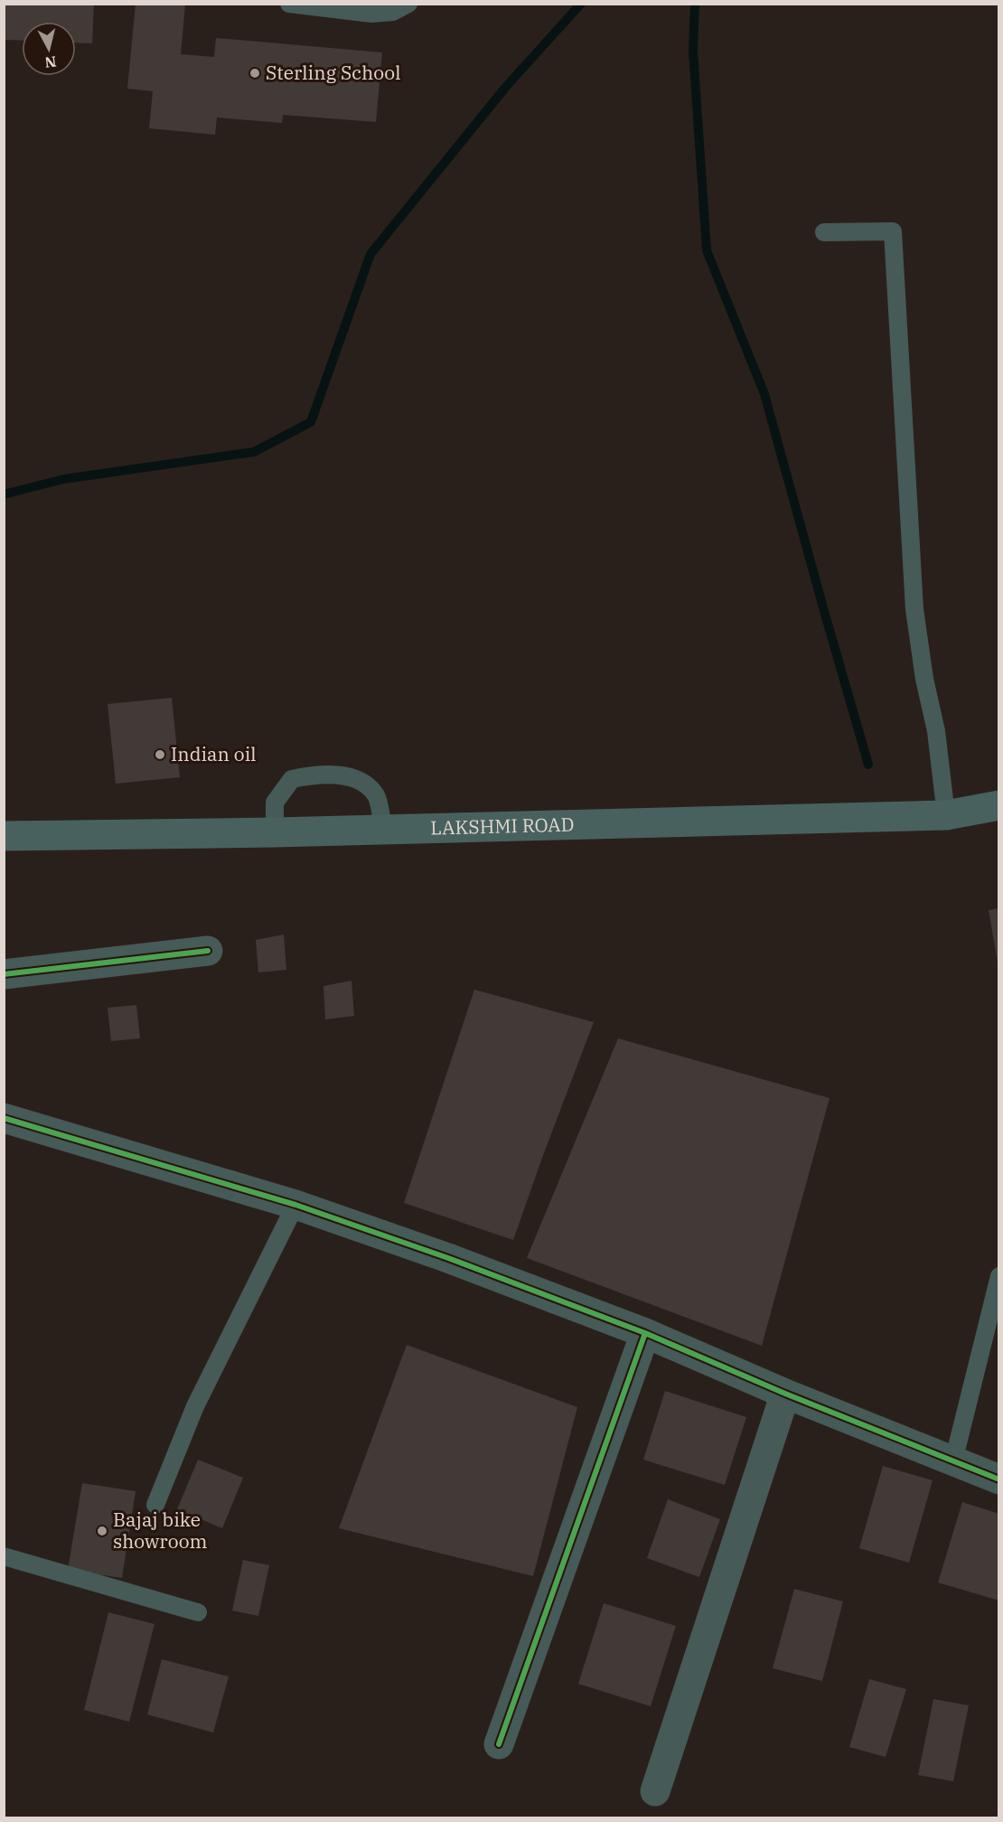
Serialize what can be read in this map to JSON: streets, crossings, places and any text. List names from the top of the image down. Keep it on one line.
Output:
{"streets":{"main road":["LAKSHMI ROAD"]},"places":["Sterling School","Indian oil","Bajaj bike showroom"],"north":"bottom"}
